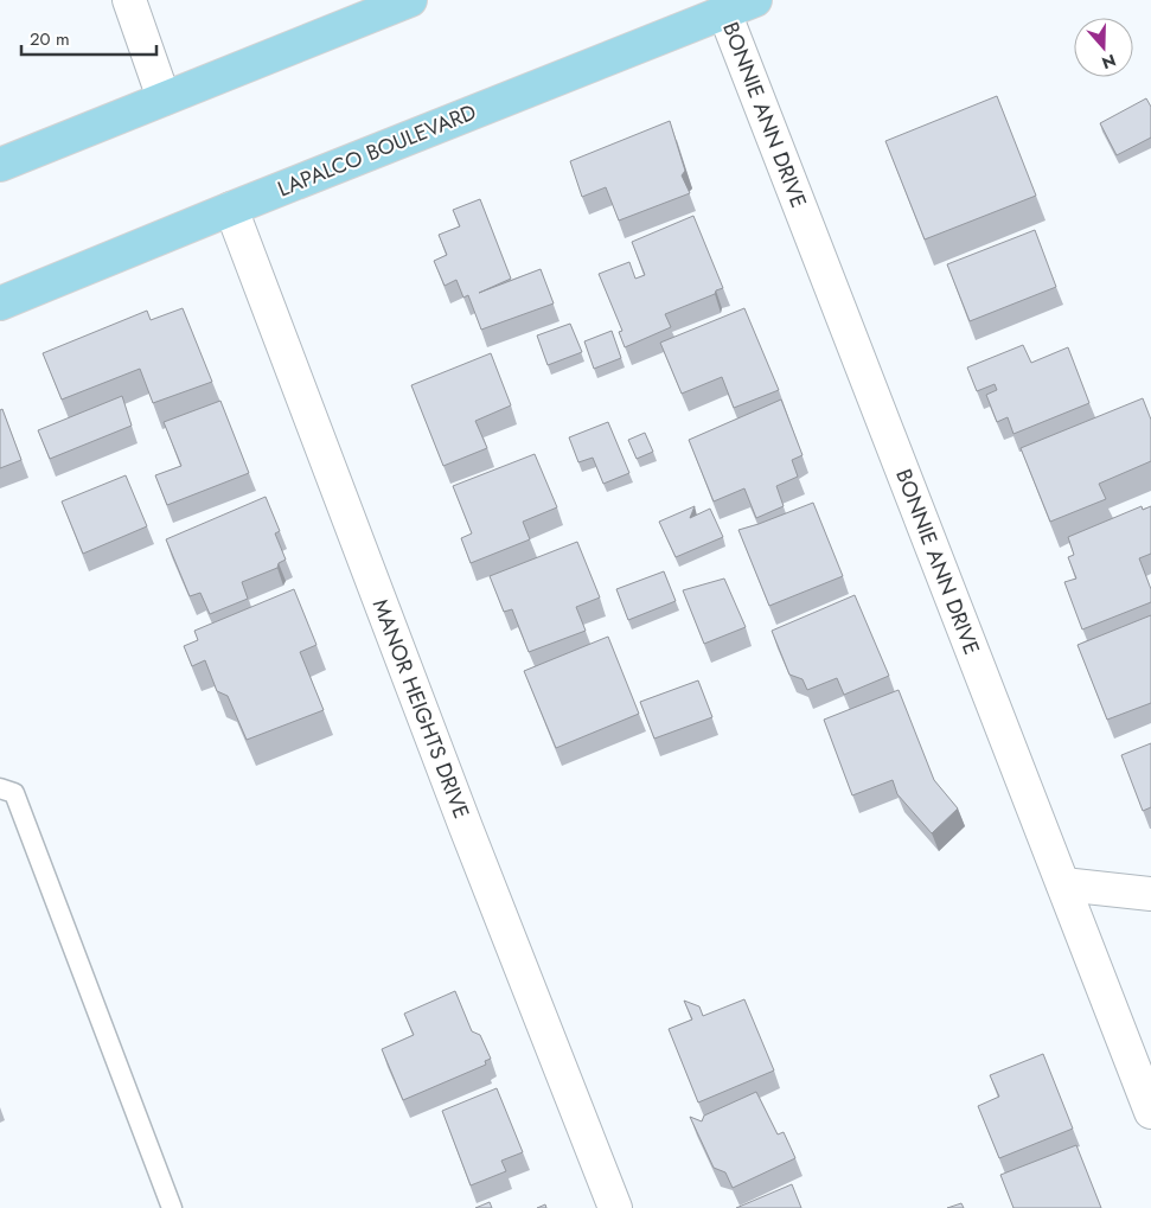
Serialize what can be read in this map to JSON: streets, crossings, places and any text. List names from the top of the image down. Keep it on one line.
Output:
{"streets":{"main road":["LAPALCO BOULEVARD"],"street":["BONNIE ANN DRIVE","MANOR HEIGHTS DRIVE"]},"crossings":[["BONNIE ANN DRIVE","LAPALCO BOULEVARD"],["LAPALCO BOULEVARD","MANOR HEIGHTS DRIVE"]],"scale_bar":"20 m","north":"bottom"}
